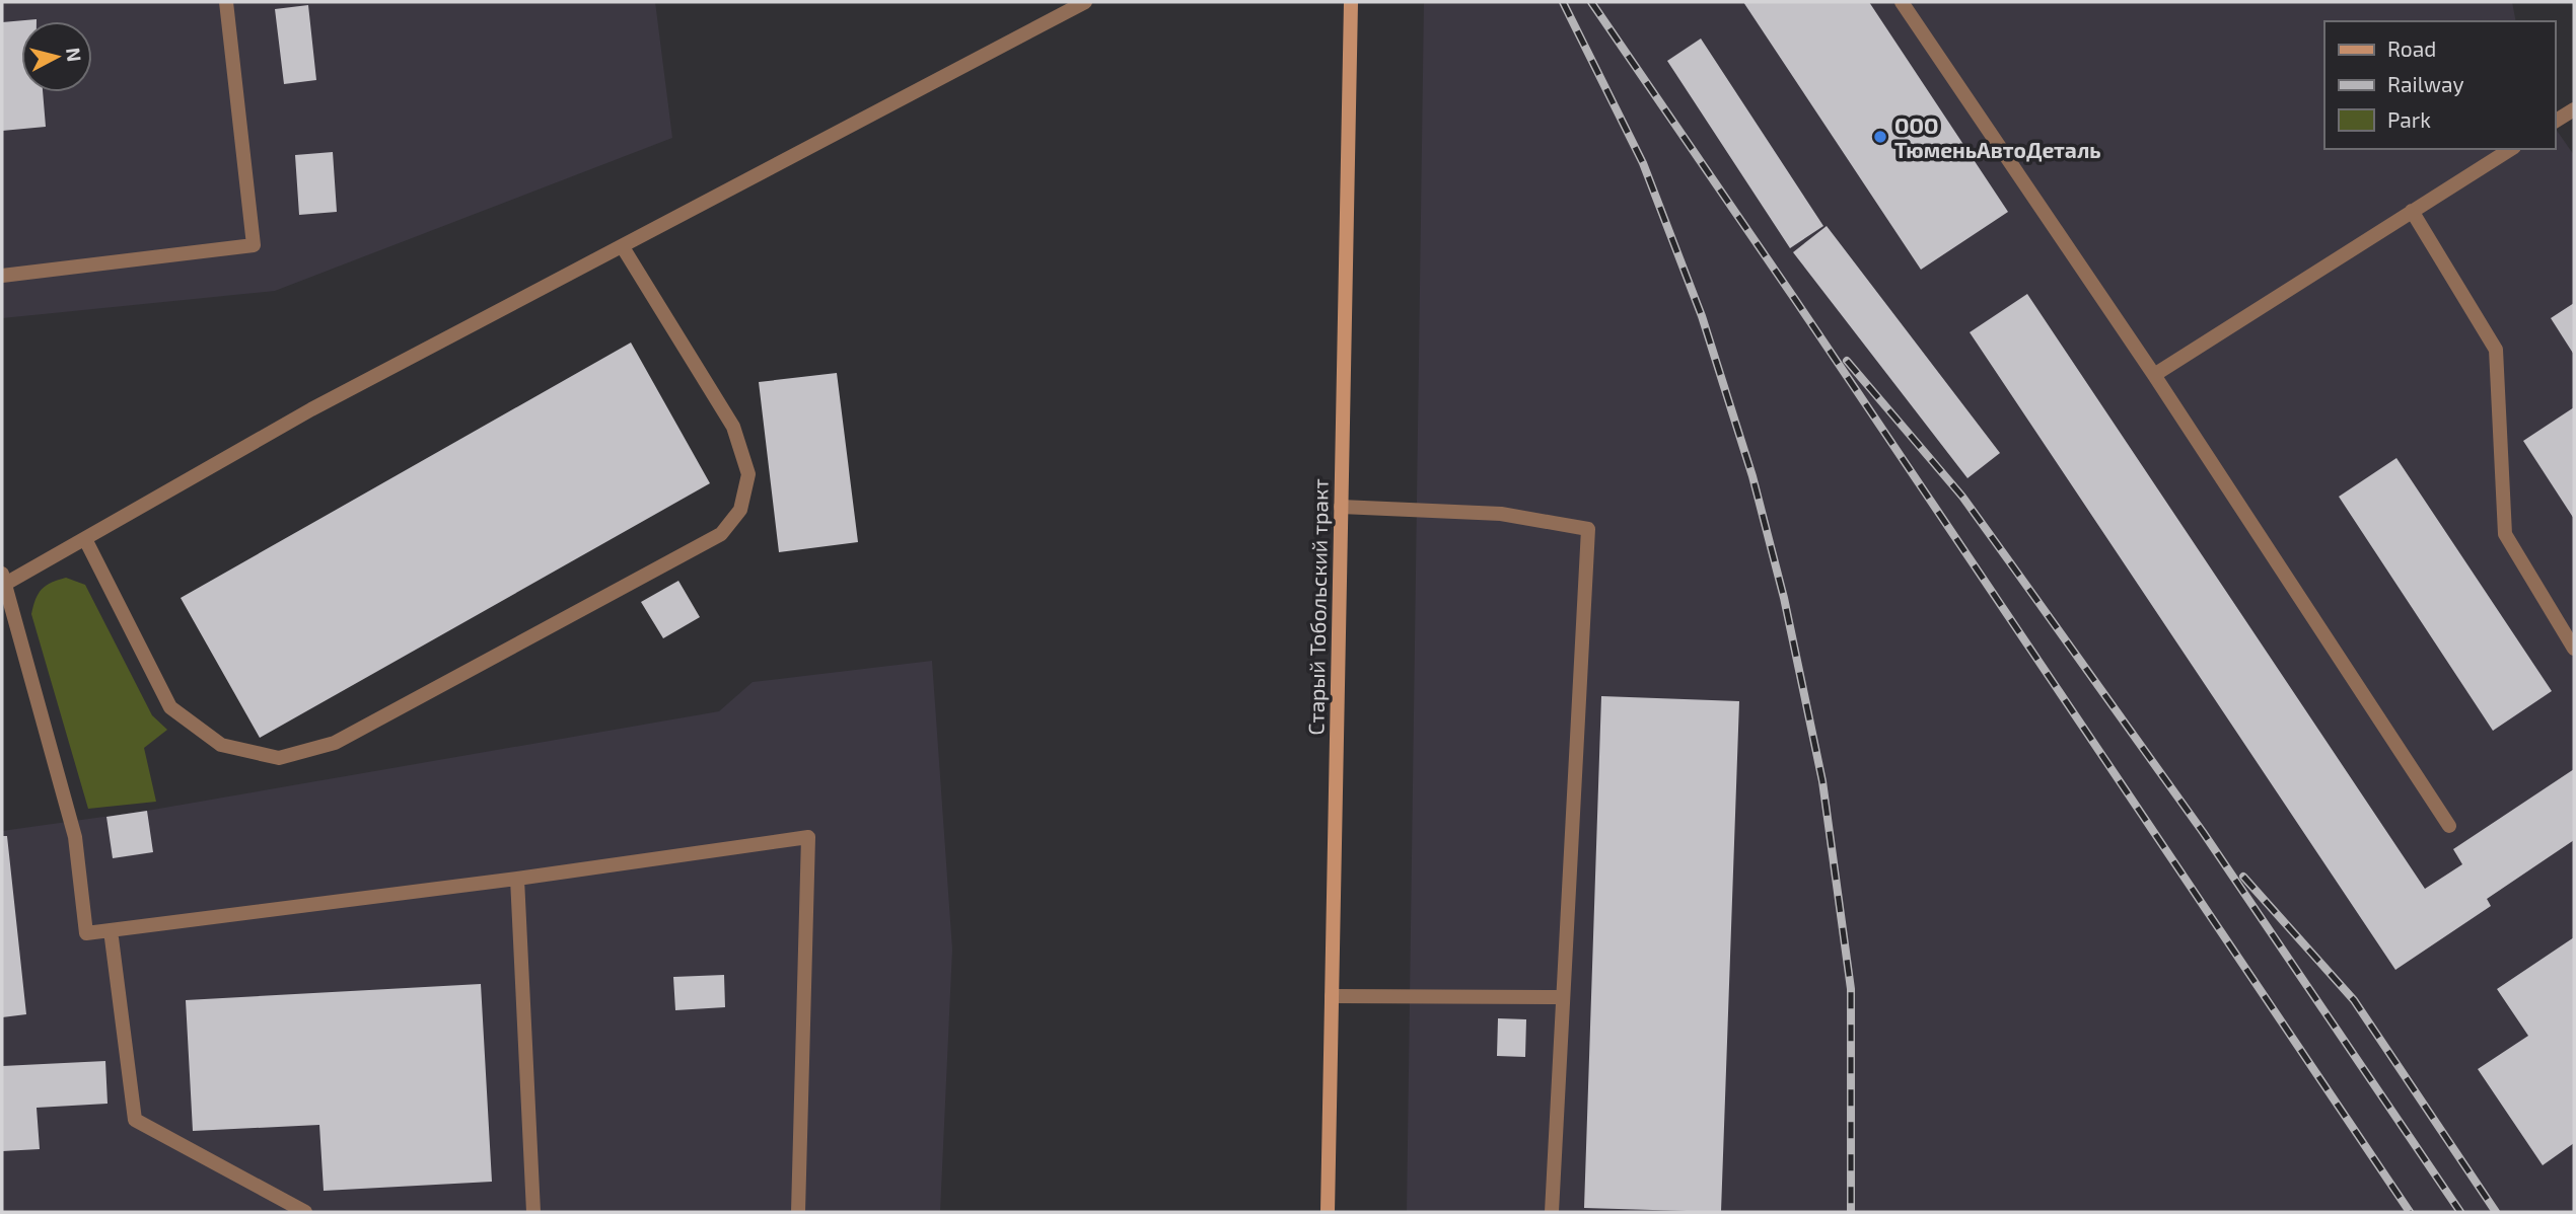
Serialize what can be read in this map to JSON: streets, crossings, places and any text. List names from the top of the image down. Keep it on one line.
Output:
{"streets":{"street":["Старый Тобольский тракт"]},"places":["ООО ТюменьАвтоДеталь"],"legend":["Road","Railway","Park"],"north":"right"}
